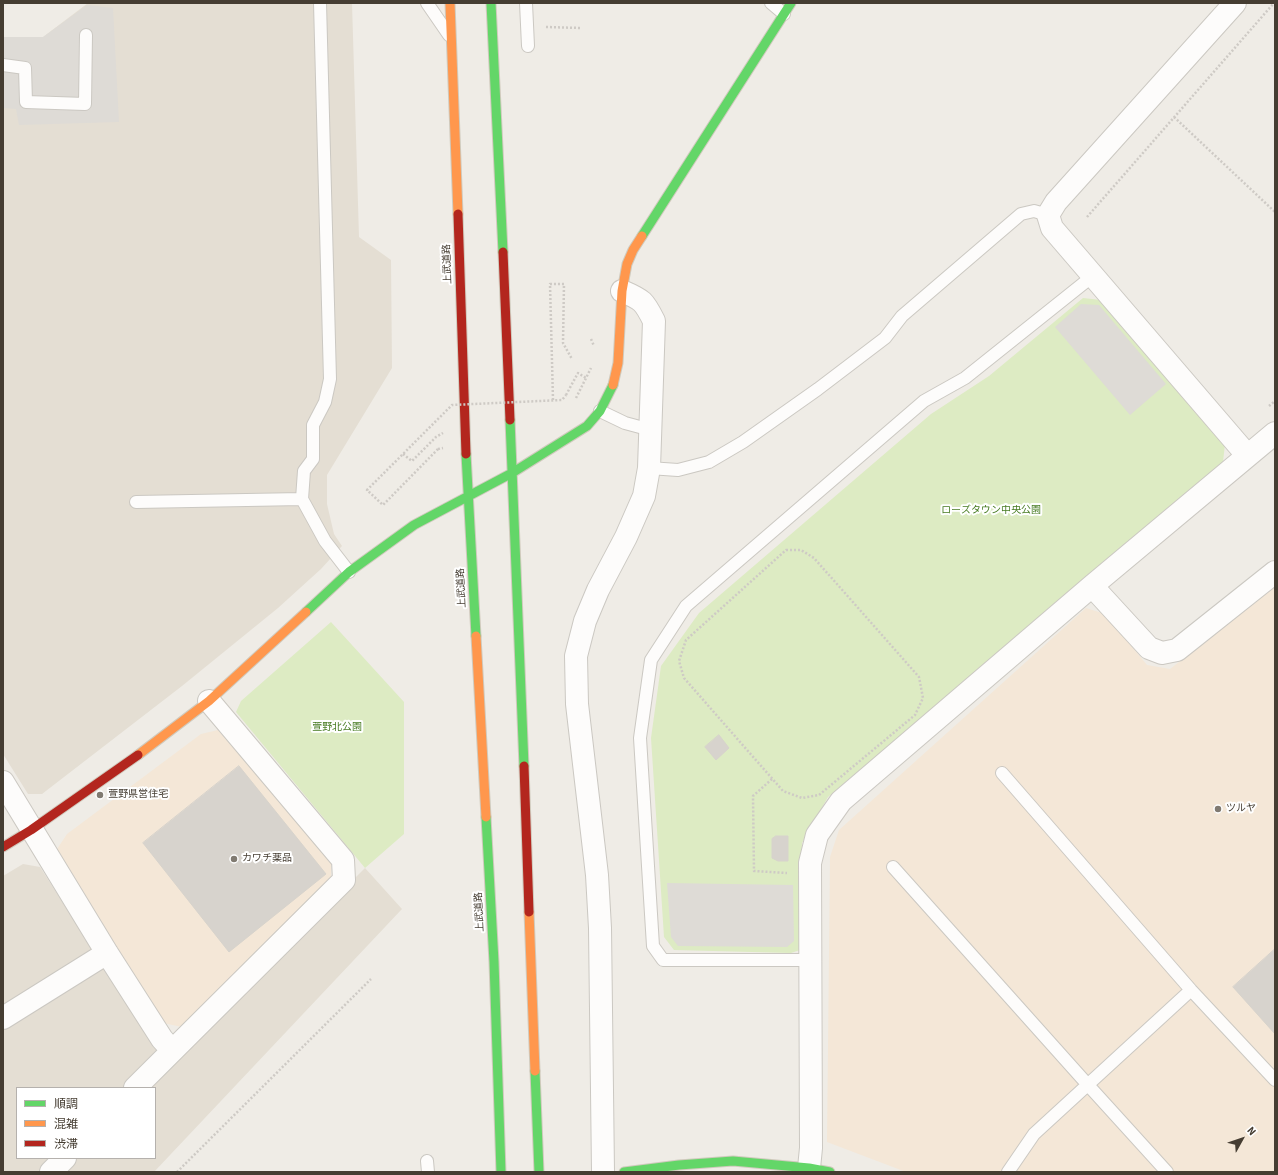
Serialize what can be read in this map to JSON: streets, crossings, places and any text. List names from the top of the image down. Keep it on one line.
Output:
{"streets":{"main road":["上武道路"]},"parks":["ローズタウン中央公園","萱野北公園"],"places":["萱野県営住宅","ツルヤ","カワチ薬品"],"legend":["順調","混雑","渋滞"],"north":"top right"}
